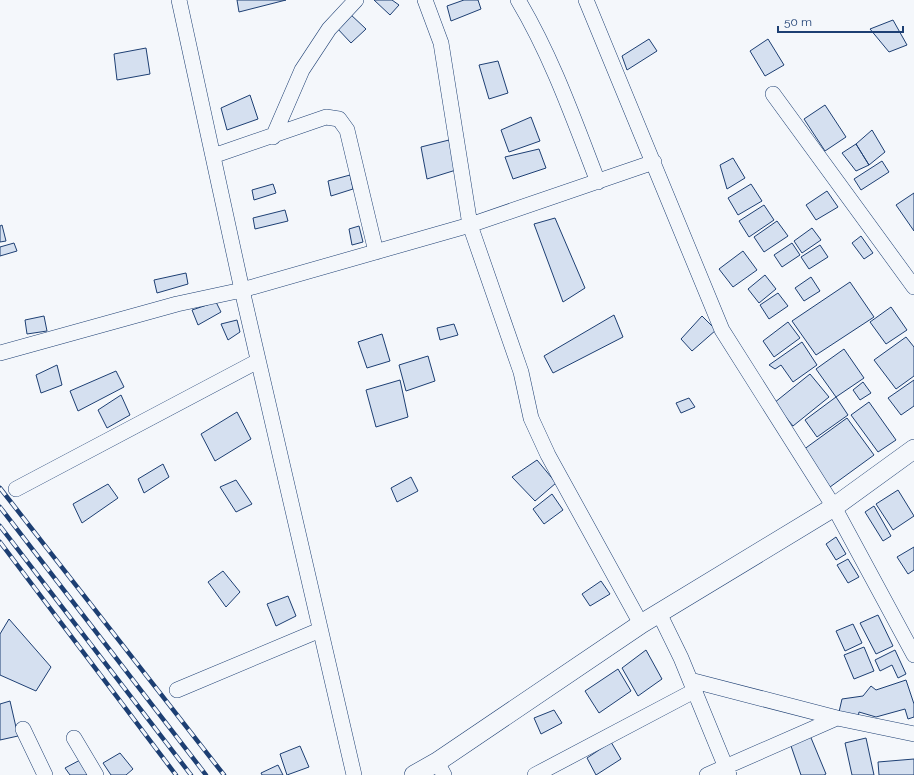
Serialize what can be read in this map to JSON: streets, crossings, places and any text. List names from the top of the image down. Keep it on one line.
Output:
{"scale_bar":"50 m"}
